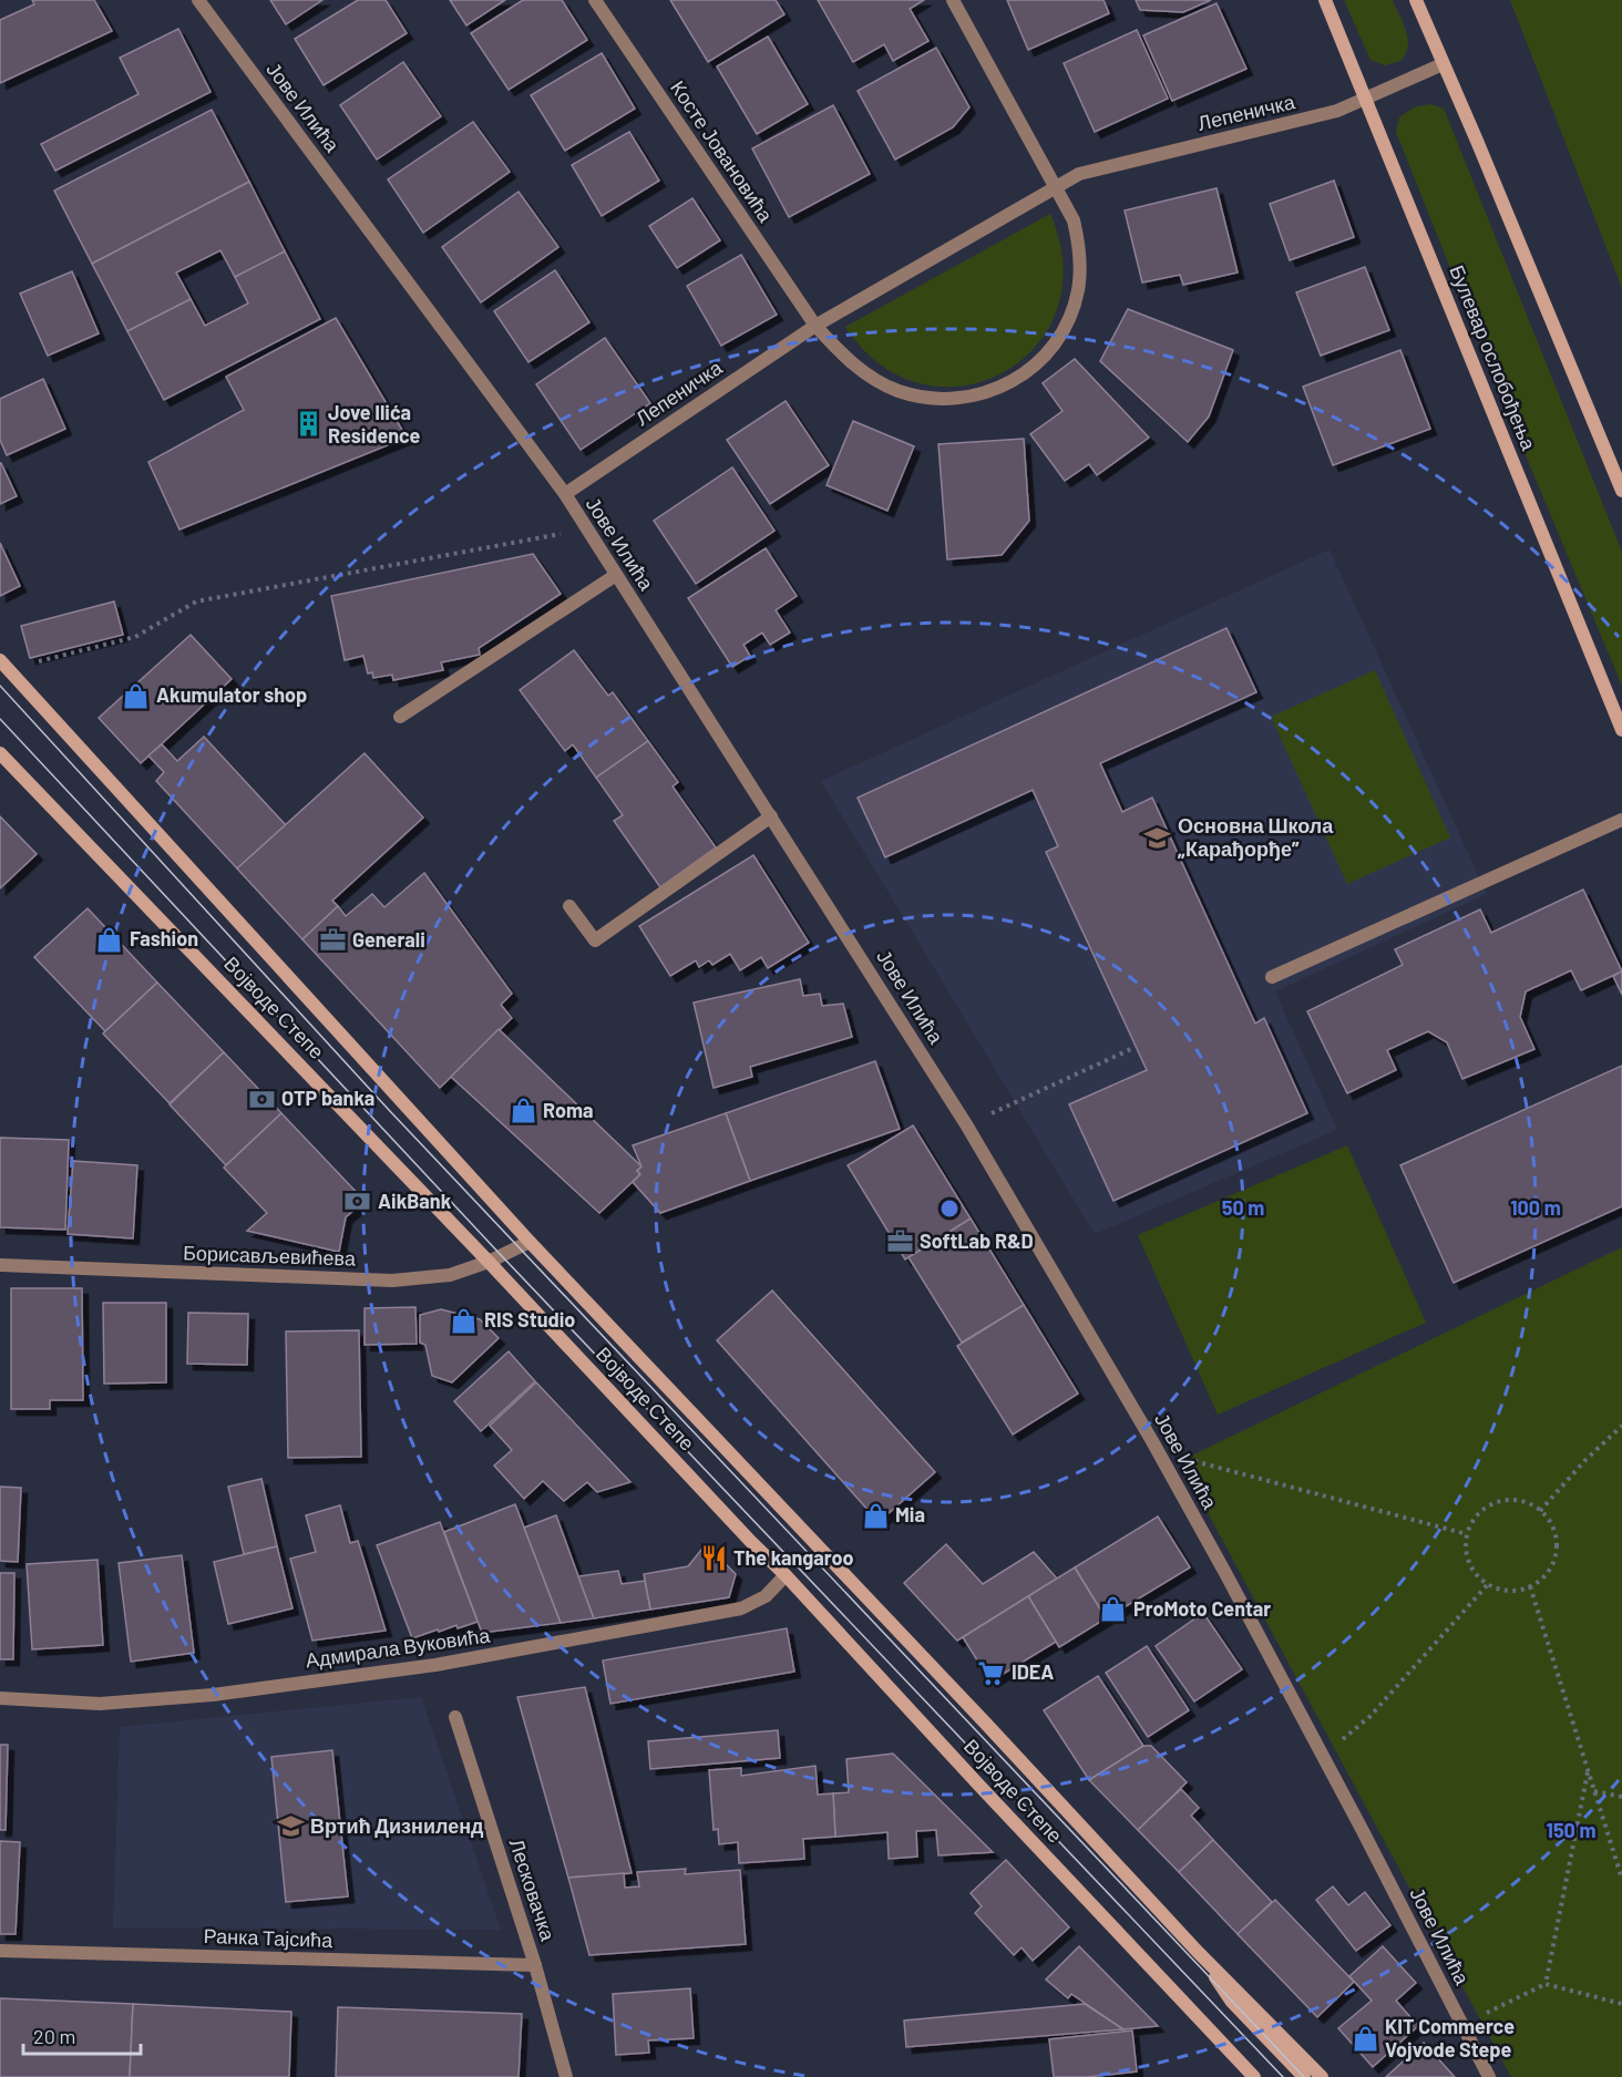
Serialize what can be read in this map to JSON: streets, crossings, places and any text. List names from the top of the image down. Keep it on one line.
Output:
{"streets":{"main road":["Булевар ослобођења","Војводе Степе"],"street":["Јове Илића","Лепеничка","Косте Јовановића","Борисављевићева","Адмирала Вуковића","Лесковачка","Ранка Тајсића"]},"crossings":[["Јове Илића","Лепеничка"],["Лепеничка","Косте Јовановића"],["Лепеничка","Булевар ослобођења"],["Војводе Степе","Борисављевићева"],["Војводе Степе","Адмирала Вуковића"],["Лесковачка","Ранка Тајсића"]],"places":{"building":["Jove Ilića Residence"],"shop":["Akumulator shop","Fashion","Roma","RIS Studio","Mia","ProMoto Centar","KIT Commerce Vojvode Stepe"],"school or university":["Основна Школа „Карађорђе”","Вртић Дизниленд"],"office":["Generali","SoftLab R&D"],"bank":["OTP banka","AikBank"],"restaurant":["The kangaroo"],"supermarket":["IDEA"]},"scale_bar":"20 m","rings":["50 m","100 m","150 m"]}
